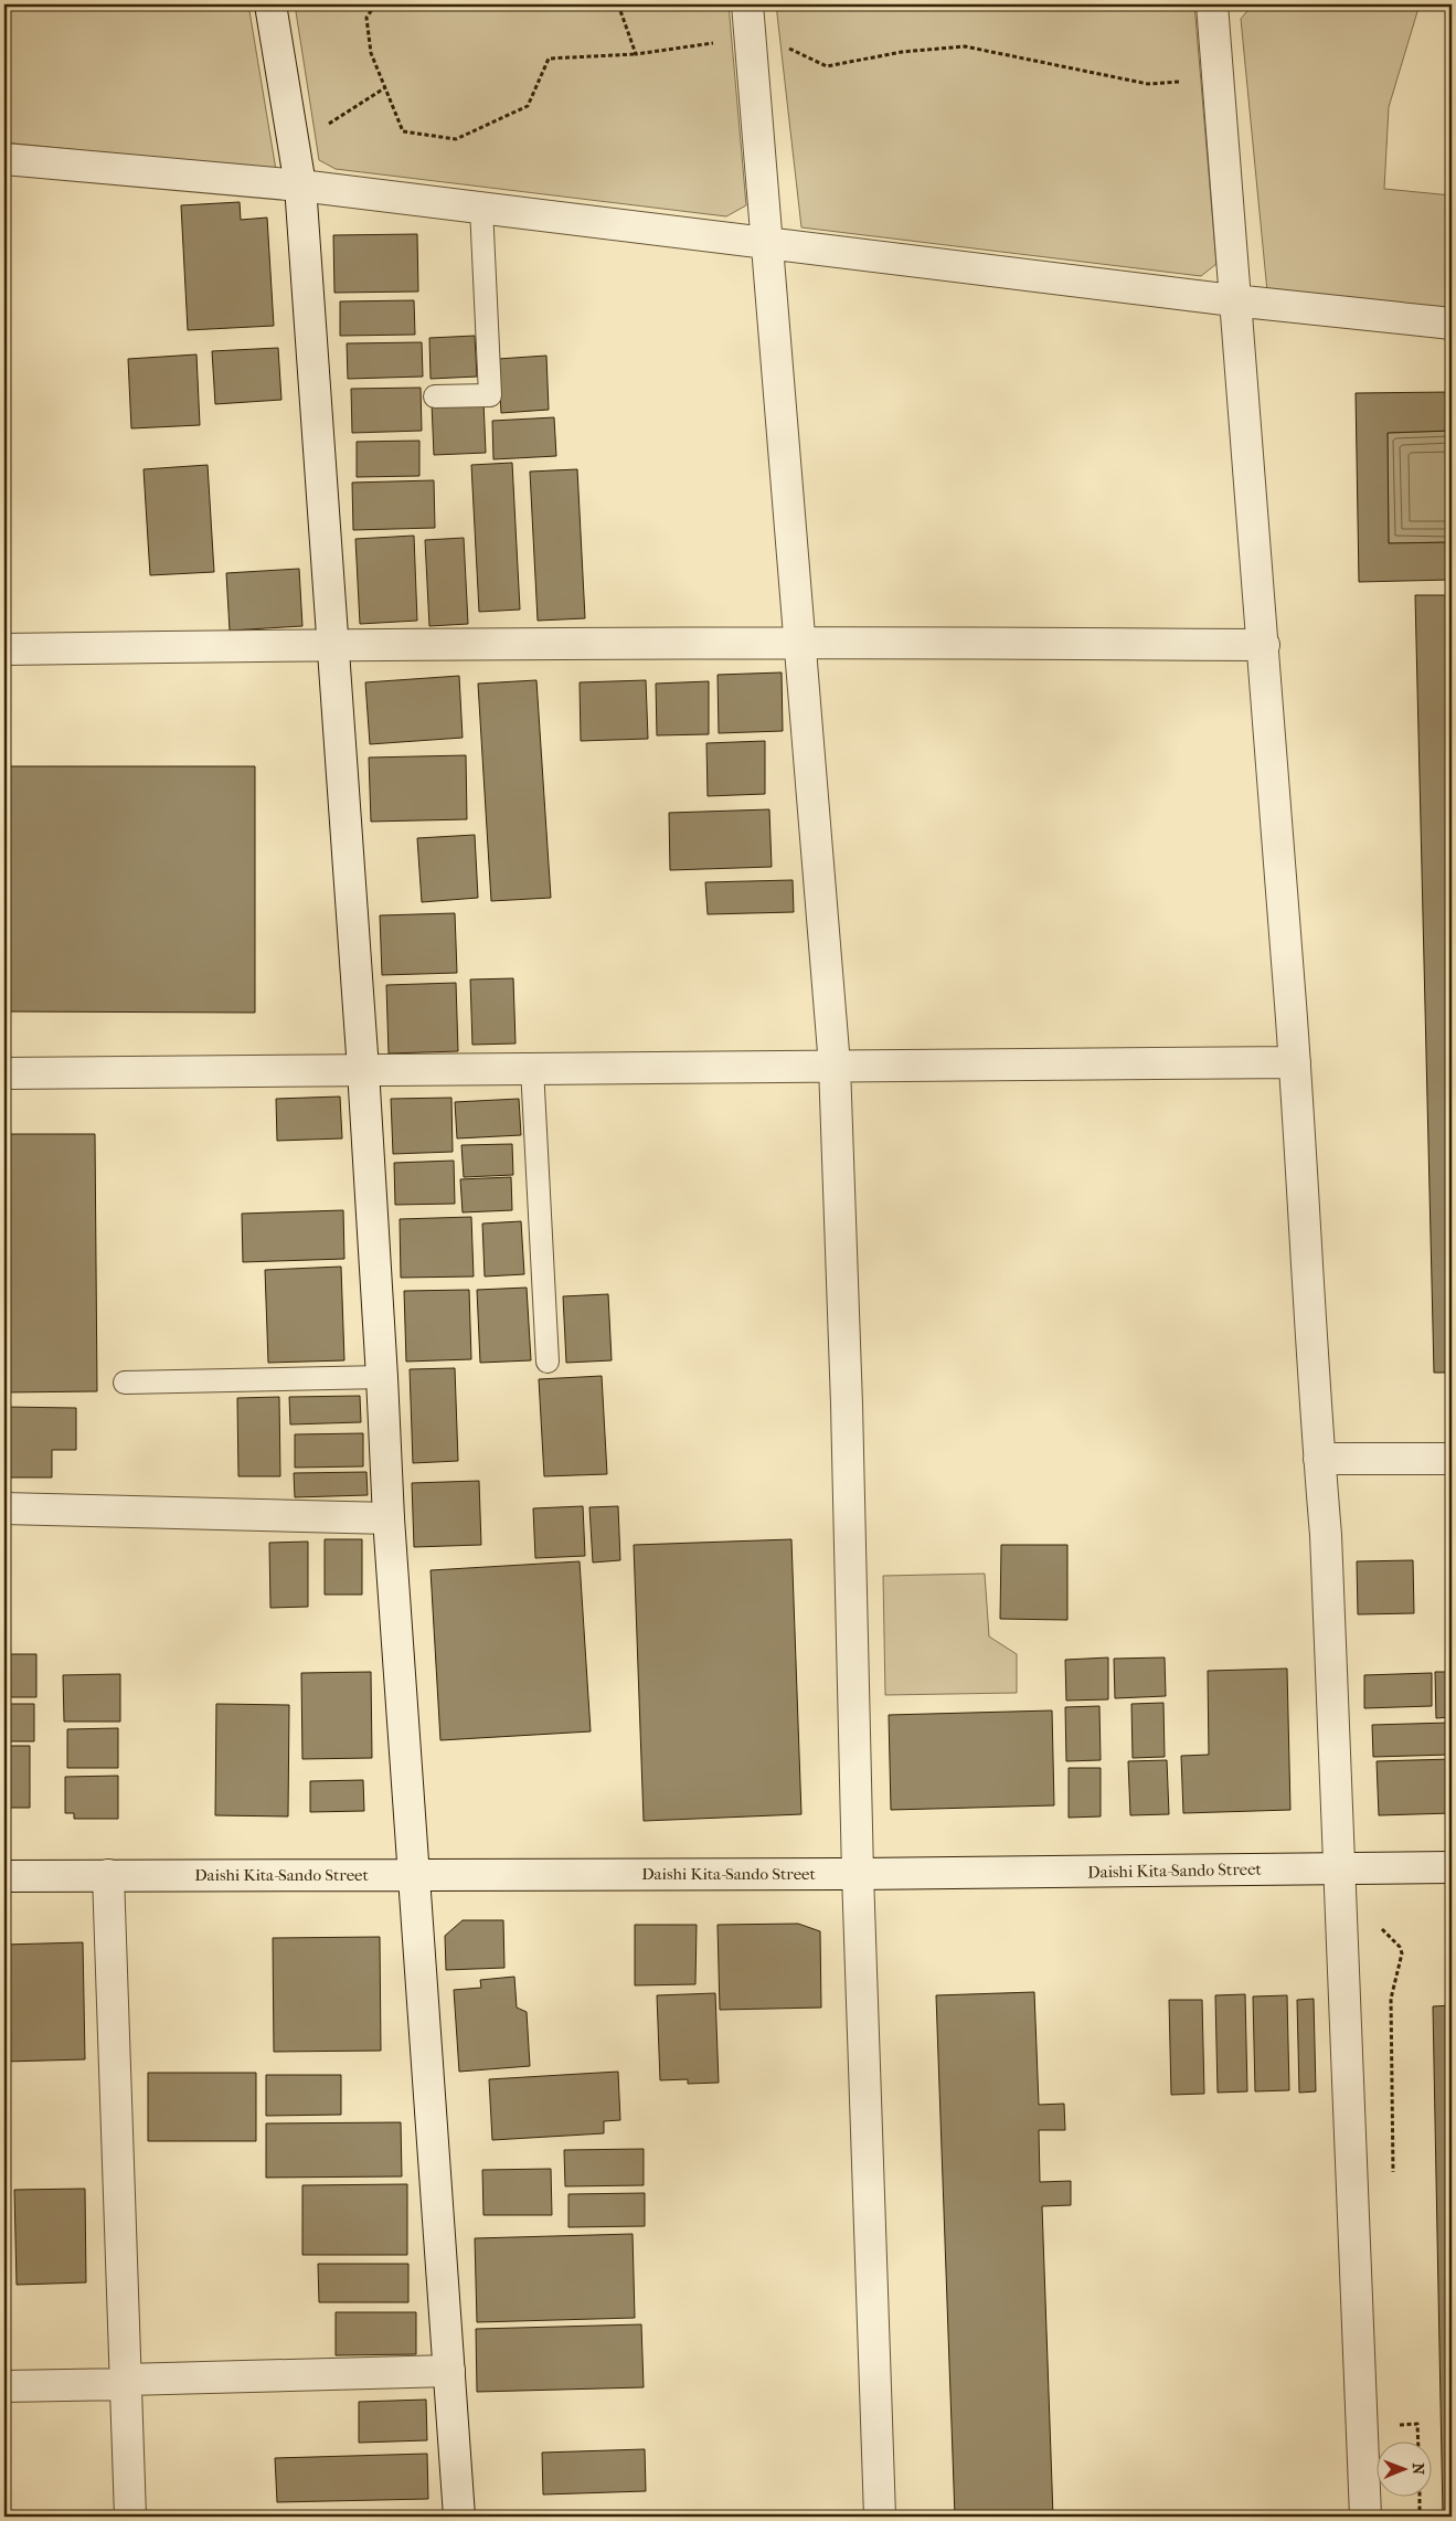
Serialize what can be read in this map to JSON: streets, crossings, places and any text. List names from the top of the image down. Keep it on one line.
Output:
{"streets":{"street":["Daishi Kita-Sando Street"]},"north":"right"}
